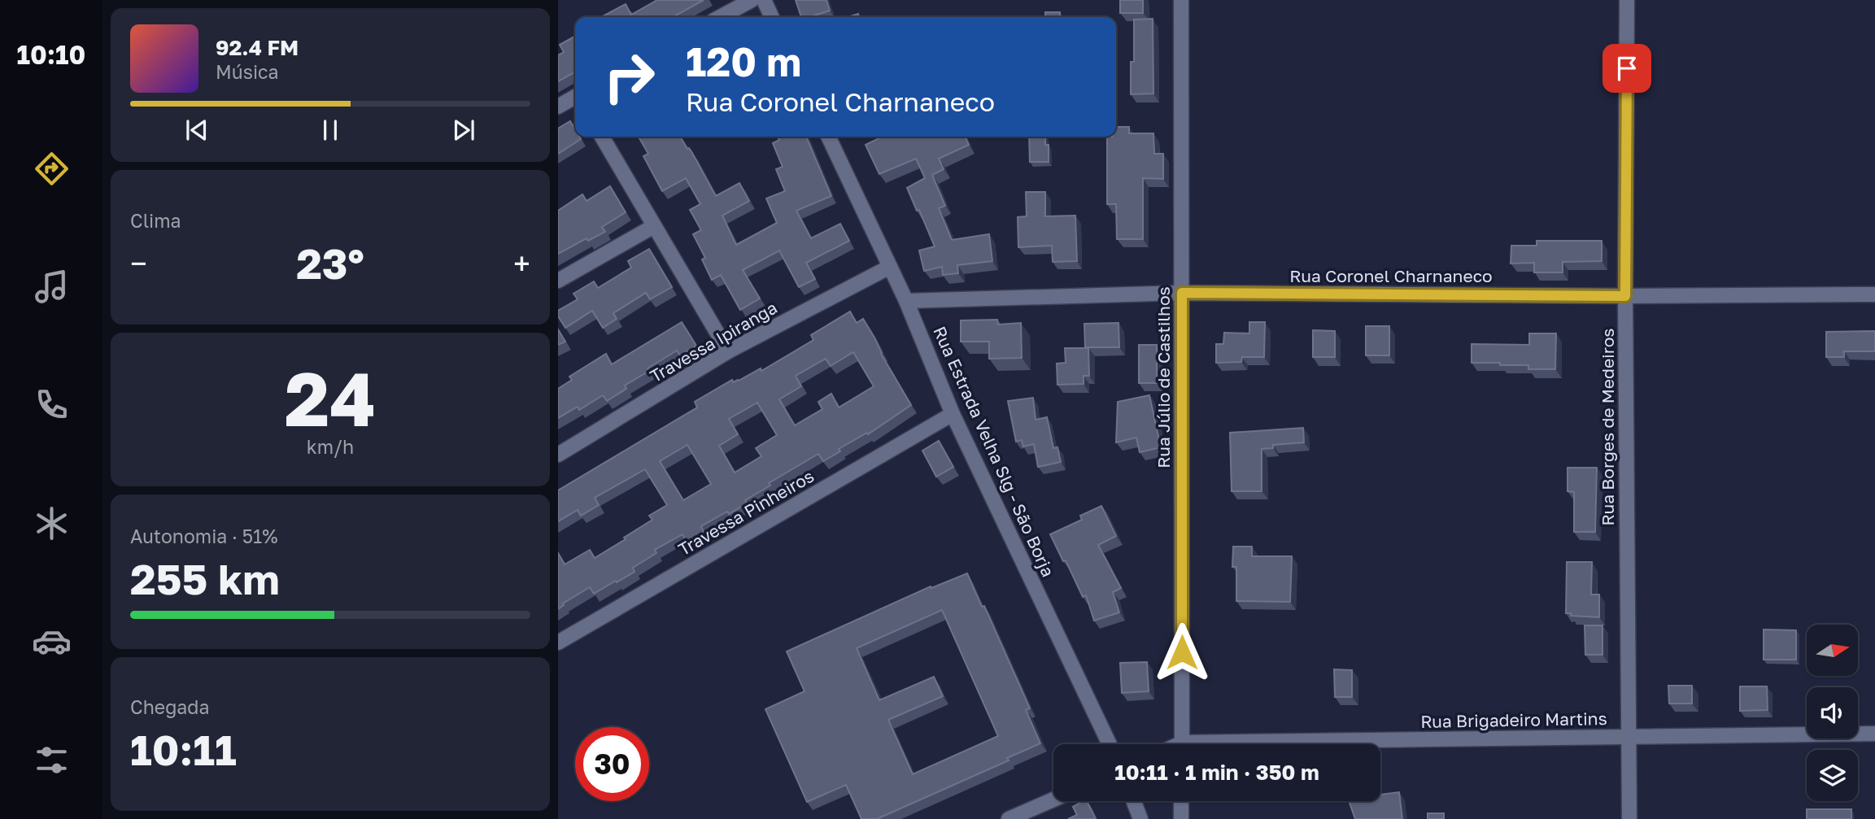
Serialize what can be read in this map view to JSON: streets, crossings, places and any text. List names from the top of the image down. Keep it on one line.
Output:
{"streets":{"street":["Rua Coronel Charnaneco","Travessa Ipiranga","Rua Júlio de Castilhos","Rua Borges de Medeiros","Rua Estrada Velha Slg - São Borja","Travessa Pinheiros","Rua Brigadeiro Martins"]},"crossings":[["Rua Coronel Charnaneco","Rua Júlio de Castilhos"],["Rua Coronel Charnaneco","Rua Borges de Medeiros"],["Rua Coronel Charnaneco","Rua Estrada Velha Slg - São Borja"],["Travessa Ipiranga","Rua Estrada Velha Slg - São Borja"],["Rua Borges de Medeiros","Rua Brigadeiro Martins"],["Rua Estrada Velha Slg - São Borja","Travessa Pinheiros"]],"north":"right","page":{"tabs":"10:10","turn":["120 m","Rua Coronel Charnaneco"],"song":["92.4 FM","Música"],"tile":["Clima",["24","km/h"],["Autonomia · 51%","255 km"],["Chegada","10:11"]],"heat":["−","23°","+"],"limit":"30","trip":"10:11 · 1 min · 350 m"}}
